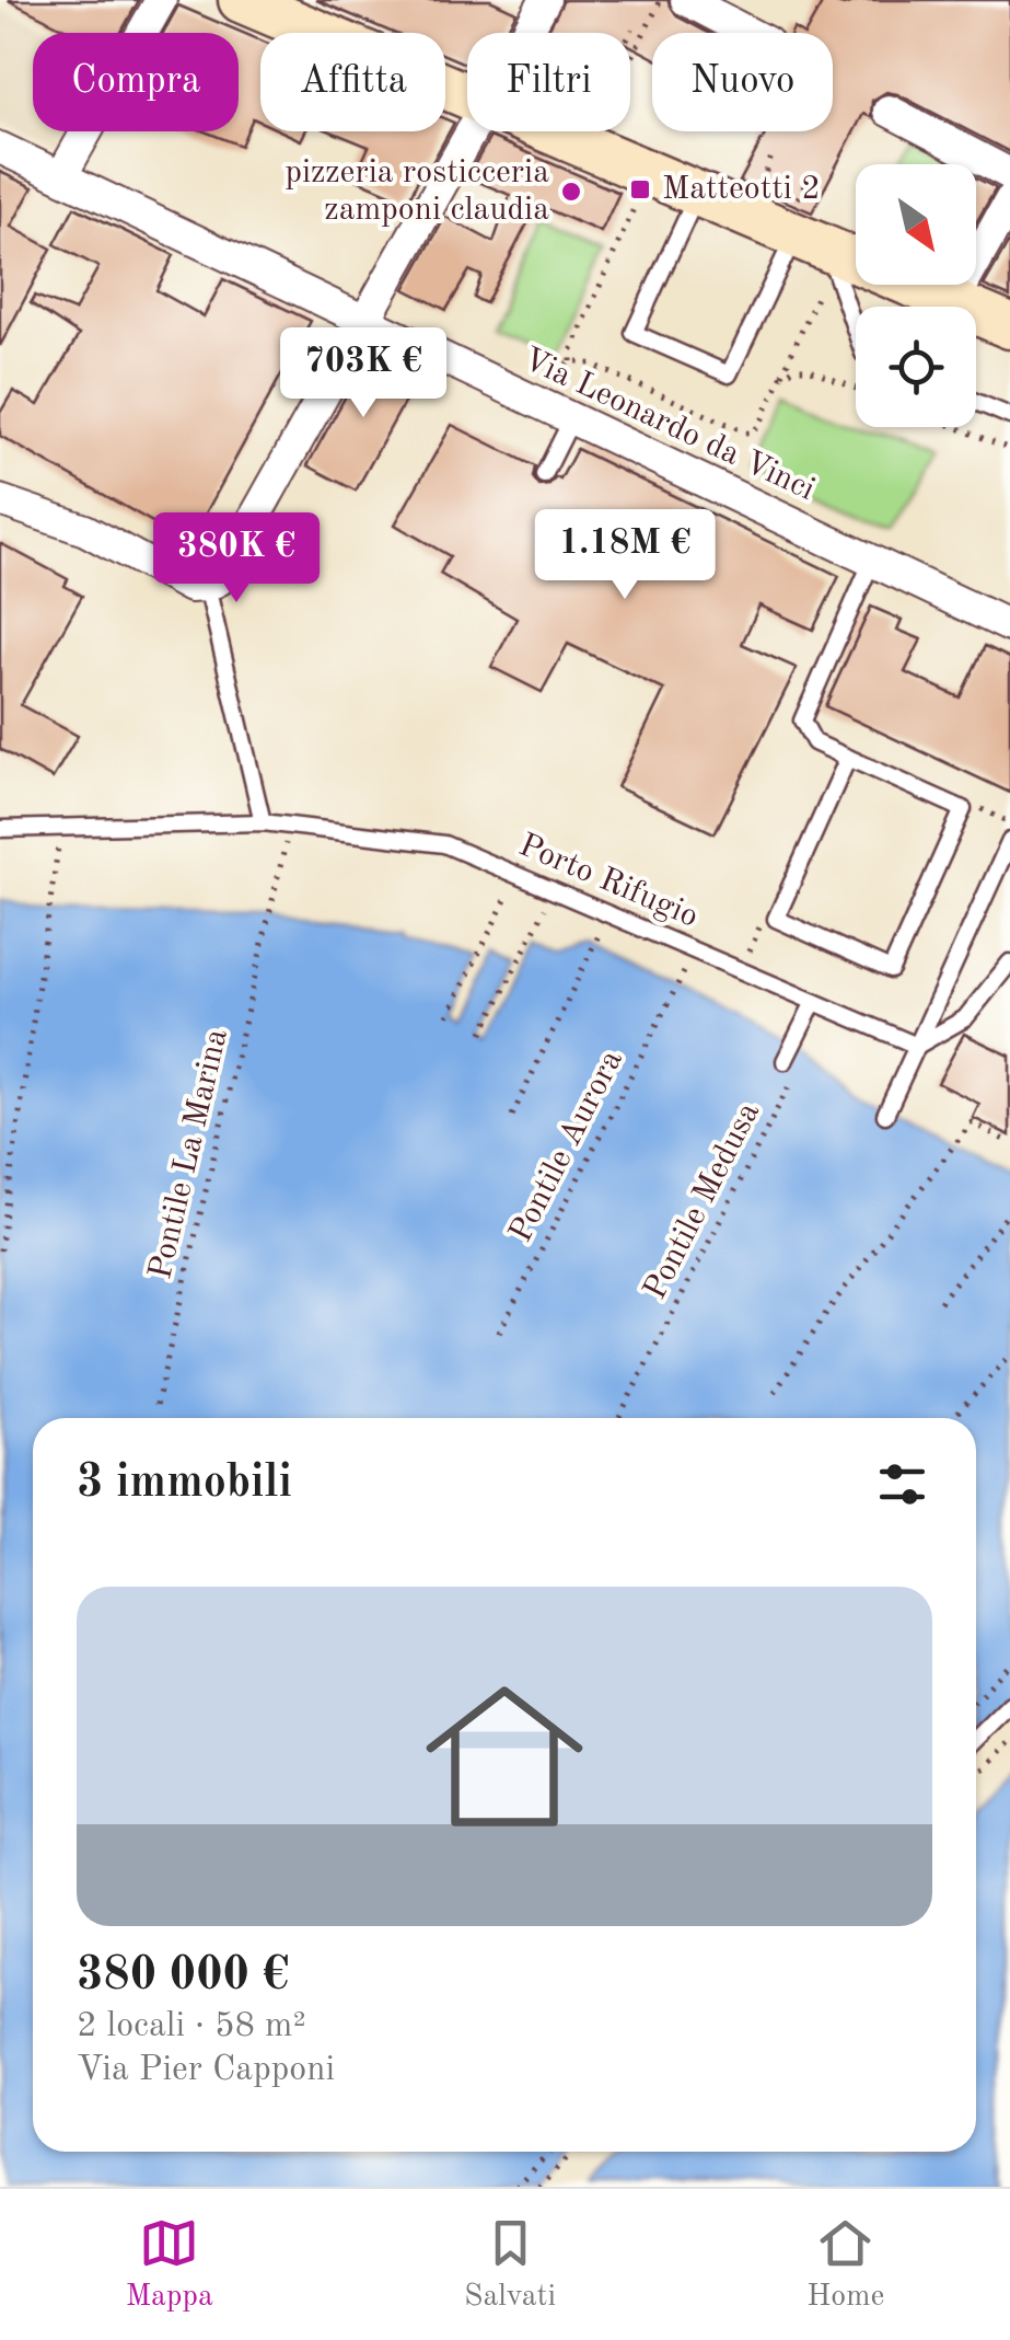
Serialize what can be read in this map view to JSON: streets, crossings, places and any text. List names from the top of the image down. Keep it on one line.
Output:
{"streets":{"street":["Via Leonardo da Vinci"],"lane":["Porto Rifugio"],"path":["Pontile Aurora","Pontile La Marina","Pontile Medusa"]},"crossings":[["Porto Rifugio","Pontile La Marina"]],"places":{"transit":["Matteotti 2"],"other":["pizzeria rosticceria zamponi claudia"]},"north":"bottom right","page":{"chip":["Compra","Affitta","Filtri","Nuovo"],"price":["703K €","1.18M €","380K €"],"heading":"3 immobili","list":[{"name":"380 000 €","note":"2 locali · 58 m² · Via Pier Capponi"}],"tabs":["Mappa","Salvati","Home"]}}
